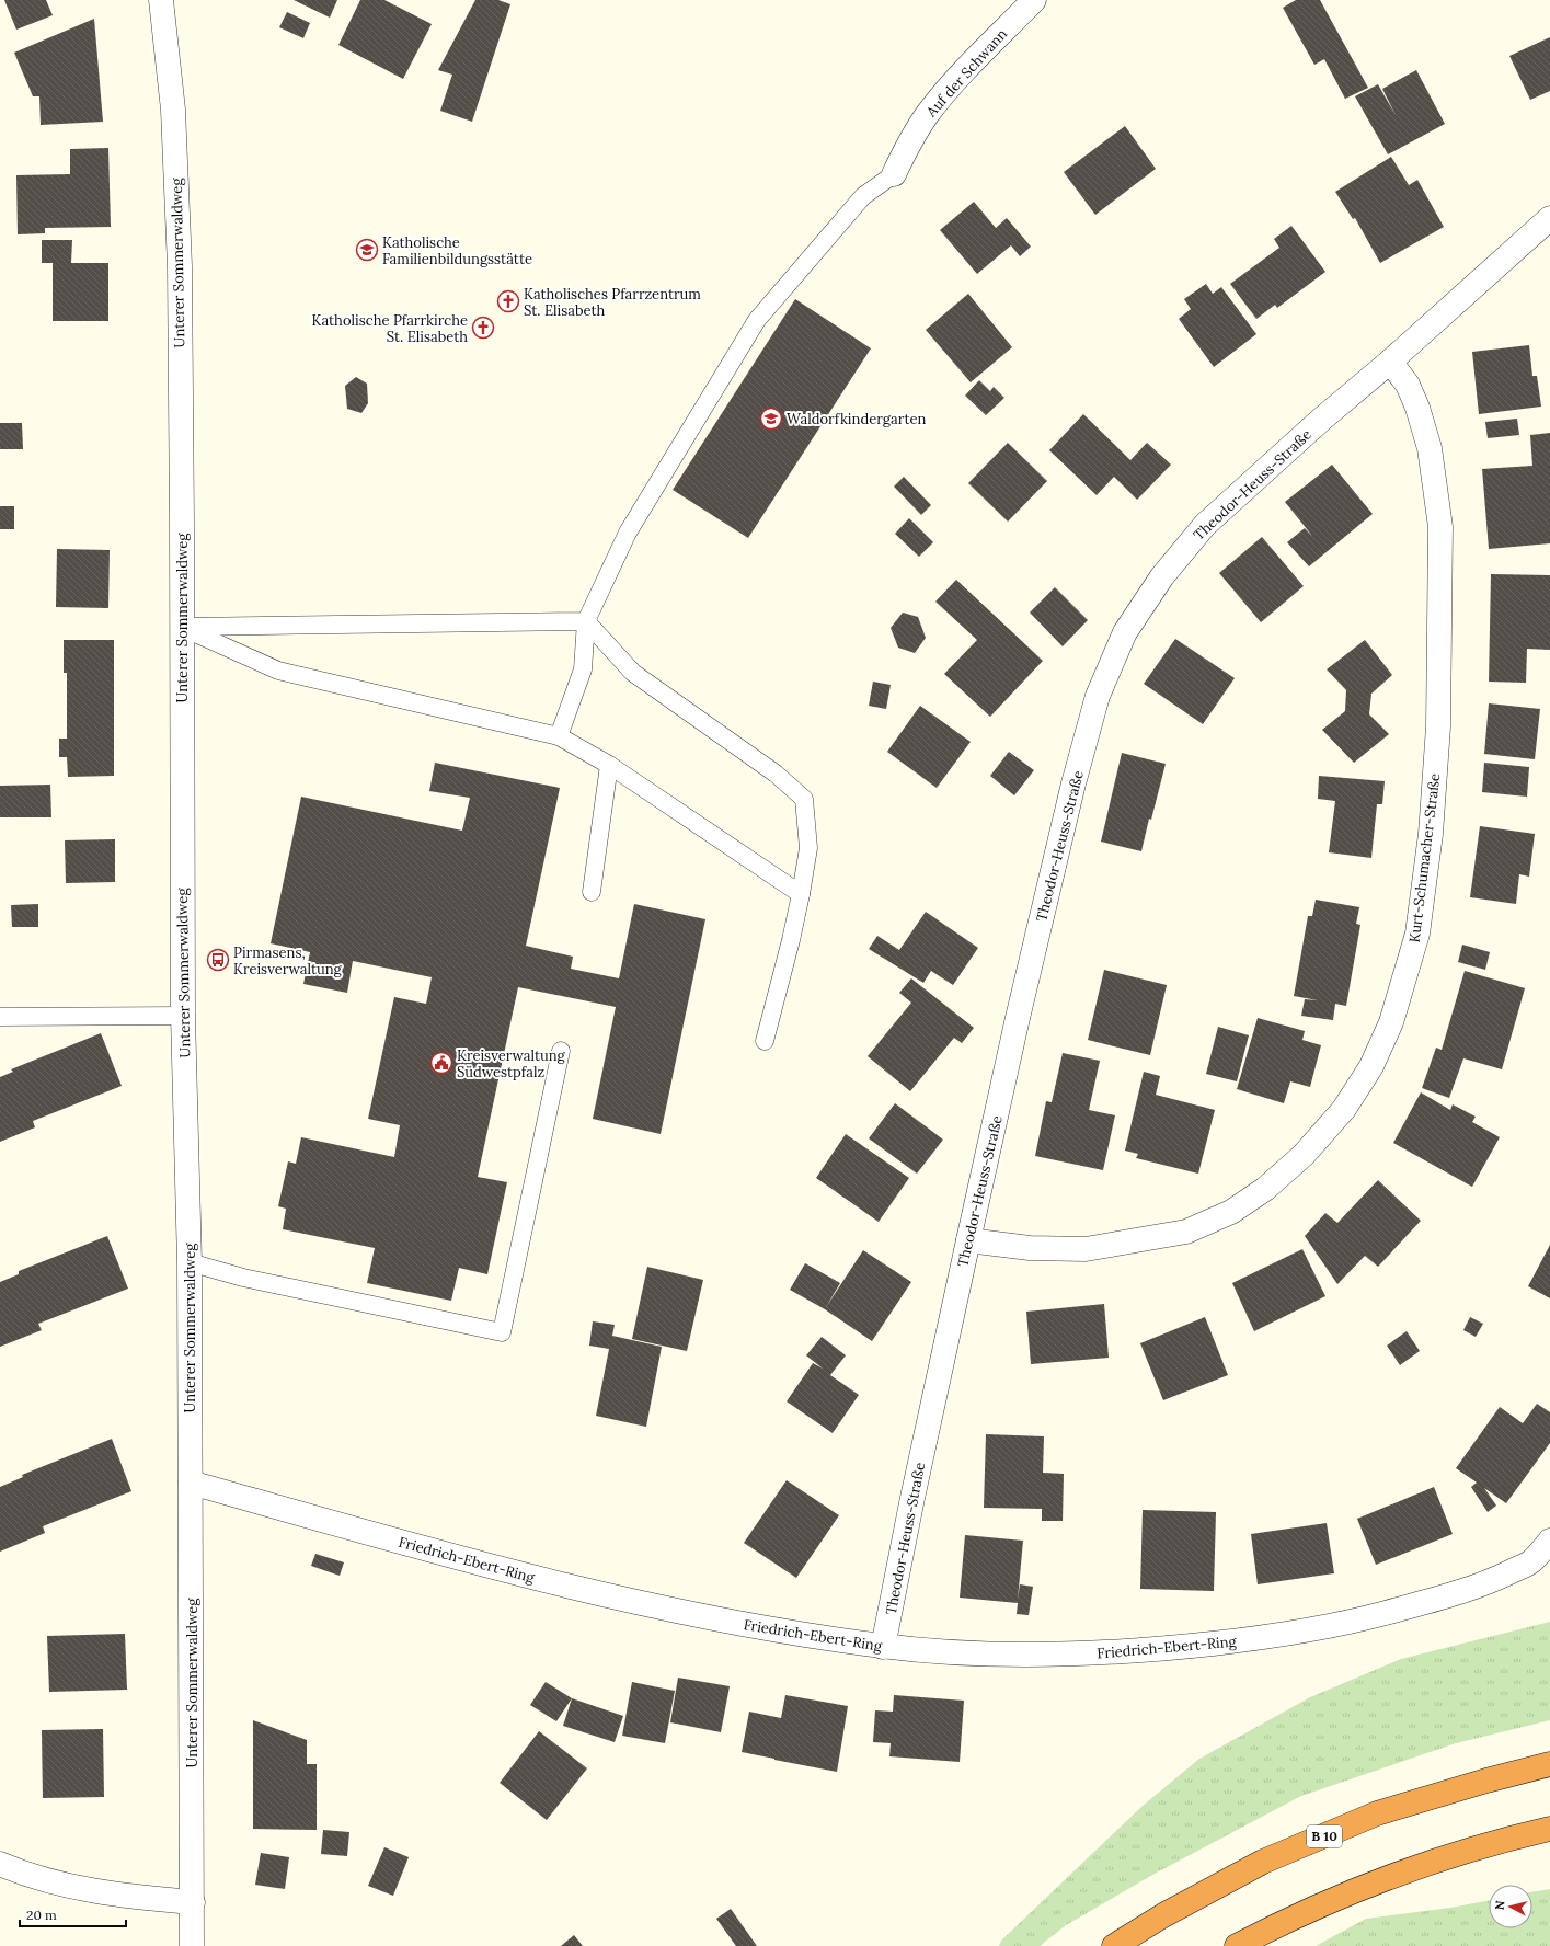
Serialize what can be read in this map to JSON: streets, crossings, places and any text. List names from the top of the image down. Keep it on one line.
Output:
{"streets":{"highway":["B 10"],"street":["Auf der Schwann","Unterer Sommerwaldweg","Theodor-Heuss-Straße","Kurt-Schumacher-Straße","Friedrich-Ebert-Ring"]},"crossings":[["Unterer Sommerwaldweg","Friedrich-Ebert-Ring"],["Theodor-Heuss-Straße","Kurt-Schumacher-Straße"],["Theodor-Heuss-Straße","Friedrich-Ebert-Ring"]],"places":{"school or university":["Katholische Familienbildungsstätte","Waldorfkindergarten"],"church":["Katholisches Pfarrzentrum St. Elisabeth","Katholische Pfarrkirche St. Elisabeth"],"bus stop":["Pirmasens, Kreisverwaltung"],"public building":["Kreisverwaltung Südwestpfalz"]},"scale_bar":"20 m","north":"left"}
